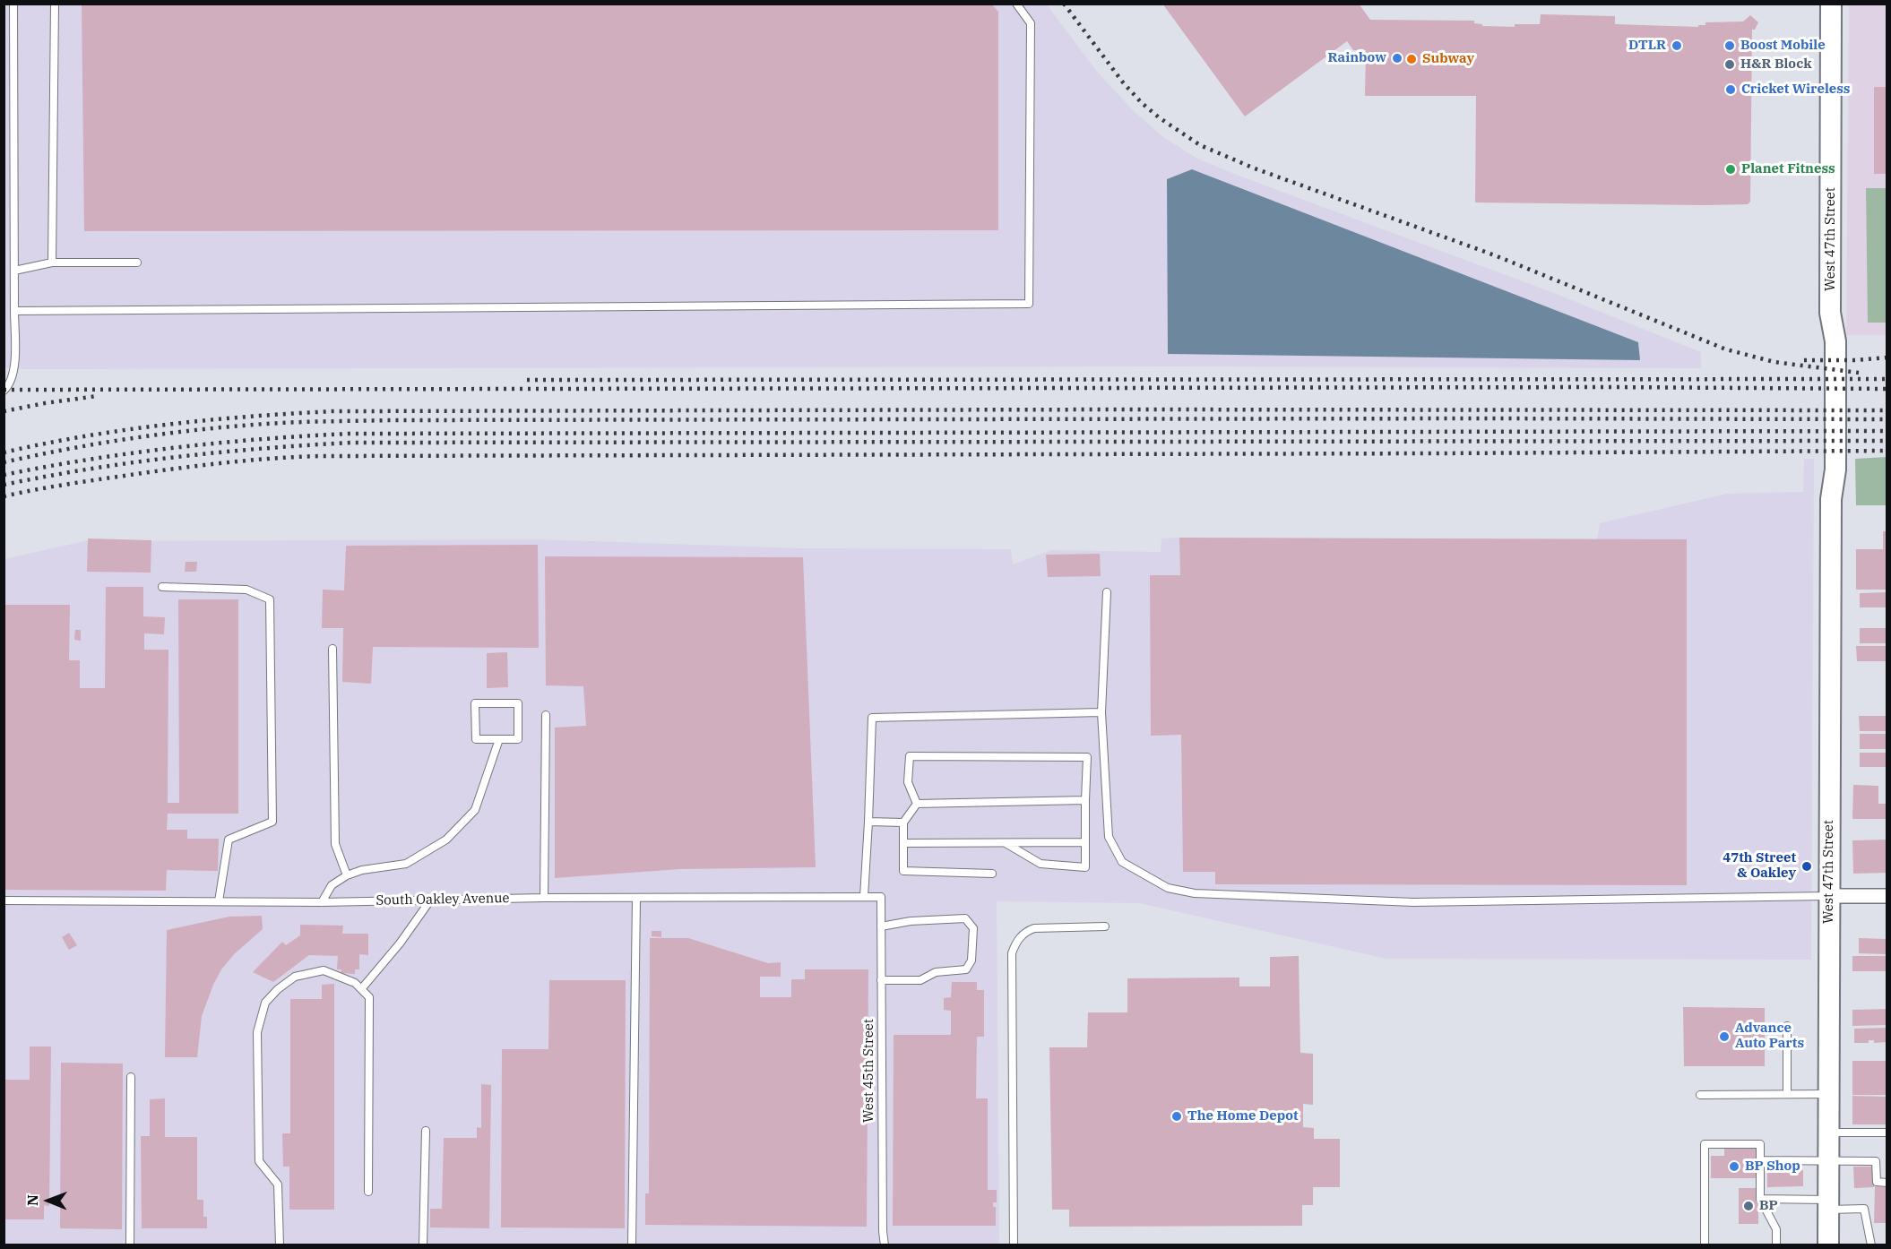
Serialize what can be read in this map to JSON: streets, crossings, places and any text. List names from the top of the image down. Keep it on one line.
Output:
{"streets":{"main road":["West 47th Street"],"lane":["South Oakley Avenue","West 45th Street"]},"crossings":[["South Oakley Avenue","West 45th Street"]],"places":["DTLR","Boost Mobile","Rainbow","Subway","H&R Block","Cricket Wireless","Planet Fitness","47th Street & Oakley","Advance Auto Parts","The Home Depot","BP Shop","BP"],"north":"left"}
